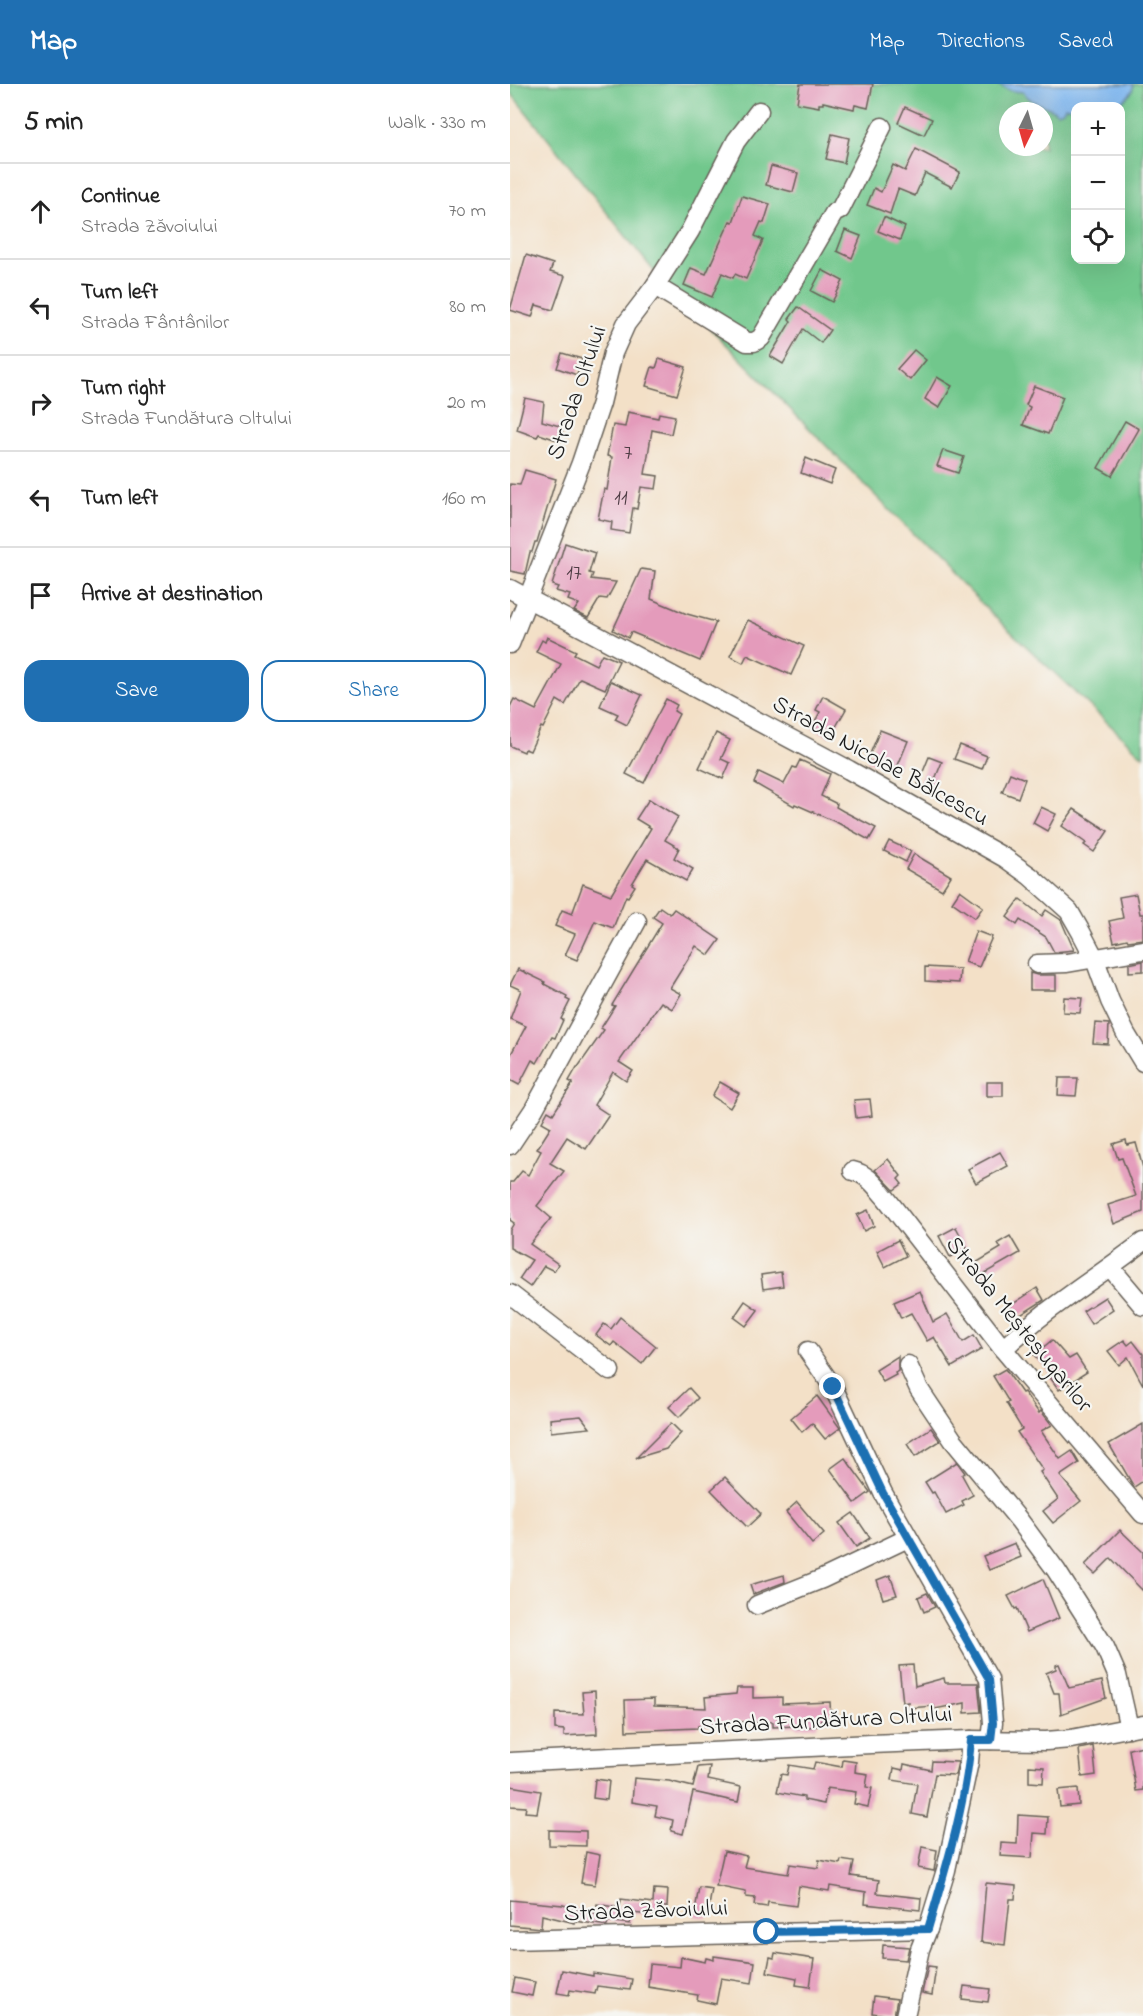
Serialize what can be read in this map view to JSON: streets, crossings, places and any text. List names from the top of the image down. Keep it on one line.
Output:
{"streets":{"street":["Strada Oltului","Strada Nicolae Bălcescu","Strada Meșteșugarilor","Strada Fundătura Oltului","Strada Zăvoiului"]},"crossings":[["Strada Oltului","Strada Nicolae Bălcescu"]],"house_numbers":["7","11","17"],"north":"bottom","page":{"header":"Map","nav":["Map","Directions","Saved"],"heading":["5 min","Walk · 330 m"],"map_buttons":["+","−"],"list":[["Continue","Strada Zăvoiului","70 m"],["Turn left","Strada Fântânilor","80 m"],["Turn right","Strada Fundătura Oltului","20 m"],["Turn left","160 m"],"Arrive at destination"],"buttons":["Save","Share"]}}
